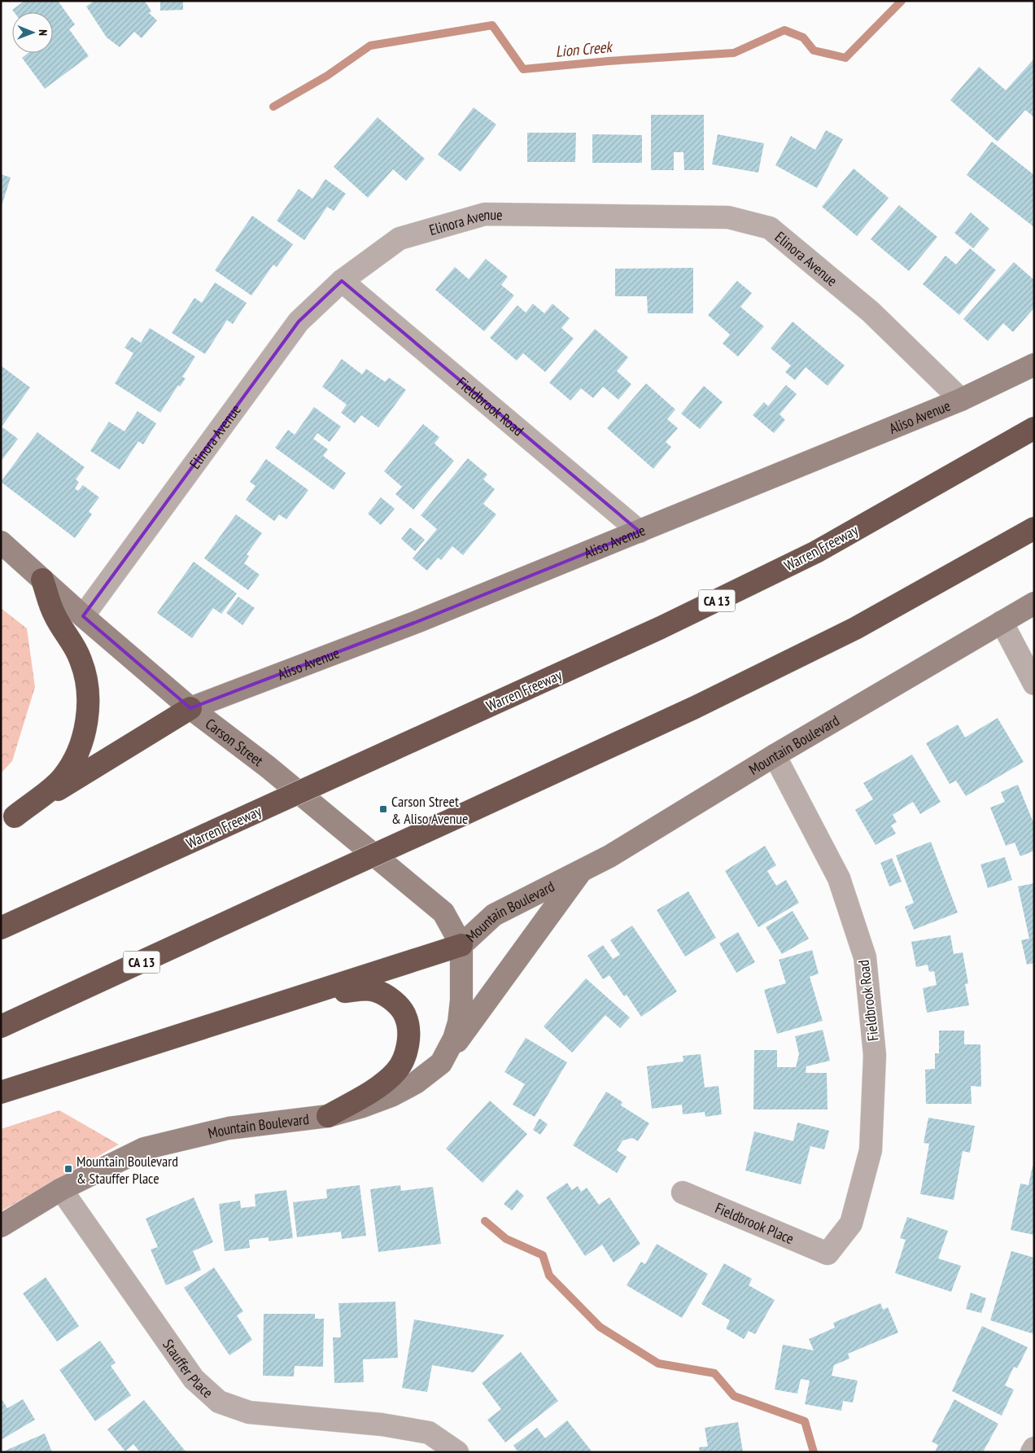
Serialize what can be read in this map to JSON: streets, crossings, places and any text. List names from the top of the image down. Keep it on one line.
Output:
{"streets":{"highway":["Warren Freeway","CA 13"],"main road":["Aliso Avenue","Carson Street","Mountain Boulevard"],"street":["Elinora Avenue","Fieldbrook Road","Fieldbrook Place","Stauffer Place"]},"crossings":[["Elinora Avenue","Fieldbrook Road"],["Elinora Avenue","Aliso Avenue"],["Elinora Avenue","Carson Street"],["Fieldbrook Road","Aliso Avenue"],["Fieldbrook Road","Mountain Boulevard"],["Fieldbrook Road","Fieldbrook Place"],["Aliso Avenue","Carson Street"],["Carson Street","Mountain Boulevard"],["Mountain Boulevard","Stauffer Place"]],"water":["Lion Creek"],"places":{"transit":["Carson Street & Aliso Avenue","Mountain Boulevard & Stauffer Place"]},"north":"right"}
